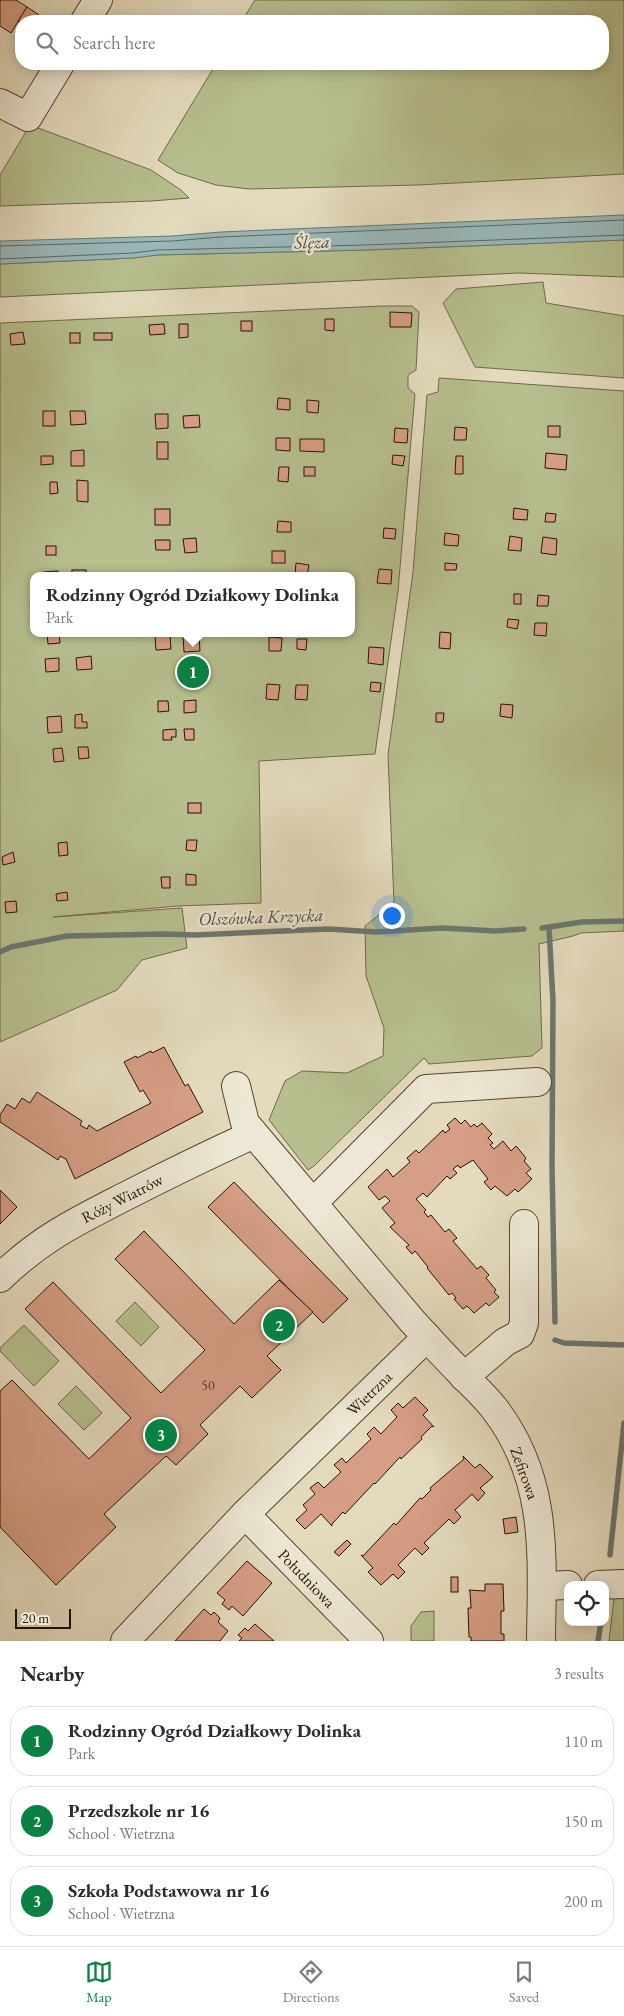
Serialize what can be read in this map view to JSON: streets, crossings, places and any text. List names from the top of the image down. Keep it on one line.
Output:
{"streets":{"street":["Róży Wiatrów","Wietrzna","Zefirowa","Południowa"]},"crossings":[["Wietrzna","Zefirowa"],["Wietrzna","Południowa"]],"water":["Ślęza","Olszówka Krzycka"],"house_numbers":["50"],"scale_bar":"20 m","page":{"search":"Search here","popup":["Rodzinny Ogród Działkowy Dolinka","Park"],"pins":["1","2","3"],"scale":"20 m","heading":["Nearby","3 results"],"list":[{"mark":"1","name":"Rodzinny Ogród Działkowy Dolinka","note":"Park","value":"110 m"},{"mark":"2","name":"Przedszkole nr 16","note":"School · Wietrzna","value":"150 m"},{"mark":"3","name":"Szkoła Podstawowa nr 16","note":"School · Wietrzna","value":"200 m"}],"nav":["Map","Directions","Saved"]}}
